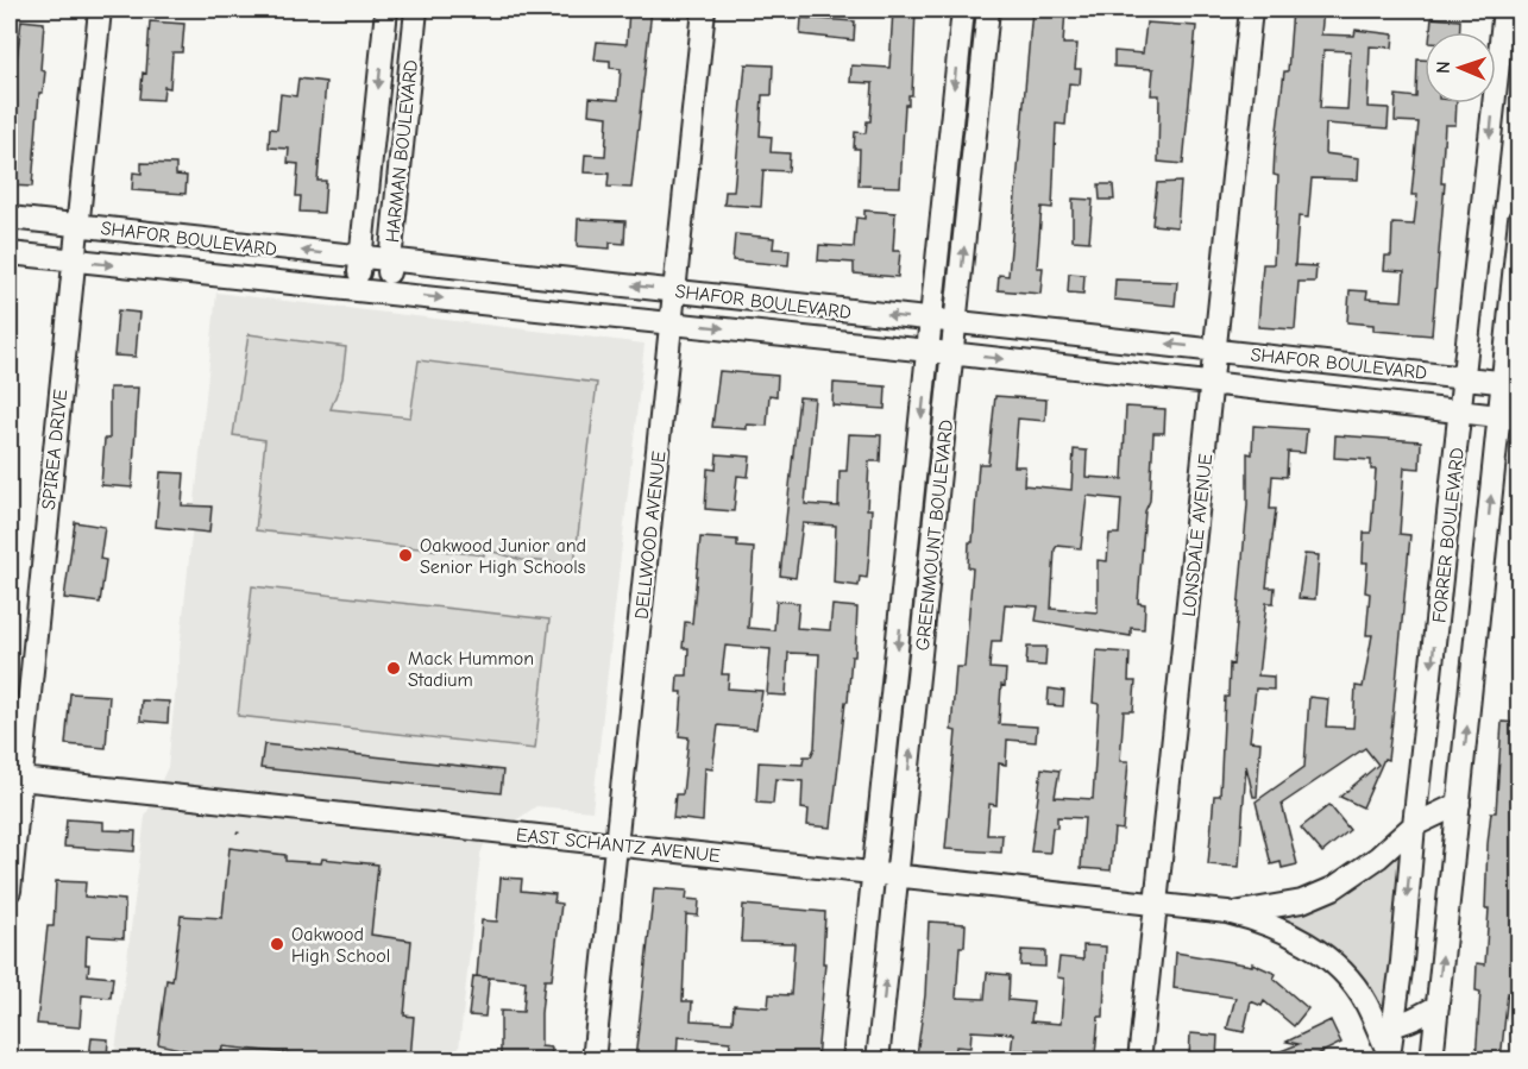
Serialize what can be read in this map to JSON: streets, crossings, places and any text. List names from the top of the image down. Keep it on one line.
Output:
{"streets":{"street":["HARMAN BOULEVARD","SHAFOR BOULEVARD","SPIREA DRIVE","DELLWOOD AVENUE","GREENMOUNT BOULEVARD","LONSDALE AVENUE","FORRER BOULEVARD","EAST SCHANTZ AVENUE"]},"crossings":[["HARMAN BOULEVARD","SHAFOR BOULEVARD"],["SHAFOR BOULEVARD","SPIREA DRIVE"],["SHAFOR BOULEVARD","DELLWOOD AVENUE"],["SHAFOR BOULEVARD","GREENMOUNT BOULEVARD"],["SHAFOR BOULEVARD","LONSDALE AVENUE"],["SHAFOR BOULEVARD","FORRER BOULEVARD"],["SPIREA DRIVE","EAST SCHANTZ AVENUE"],["DELLWOOD AVENUE","EAST SCHANTZ AVENUE"],["GREENMOUNT BOULEVARD","EAST SCHANTZ AVENUE"],["LONSDALE AVENUE","EAST SCHANTZ AVENUE"],["FORRER BOULEVARD","EAST SCHANTZ AVENUE"]],"places":["Oakwood Junior and Senior High Schools","Mack Hummon Stadium","Oakwood High School"],"north":"left"}
